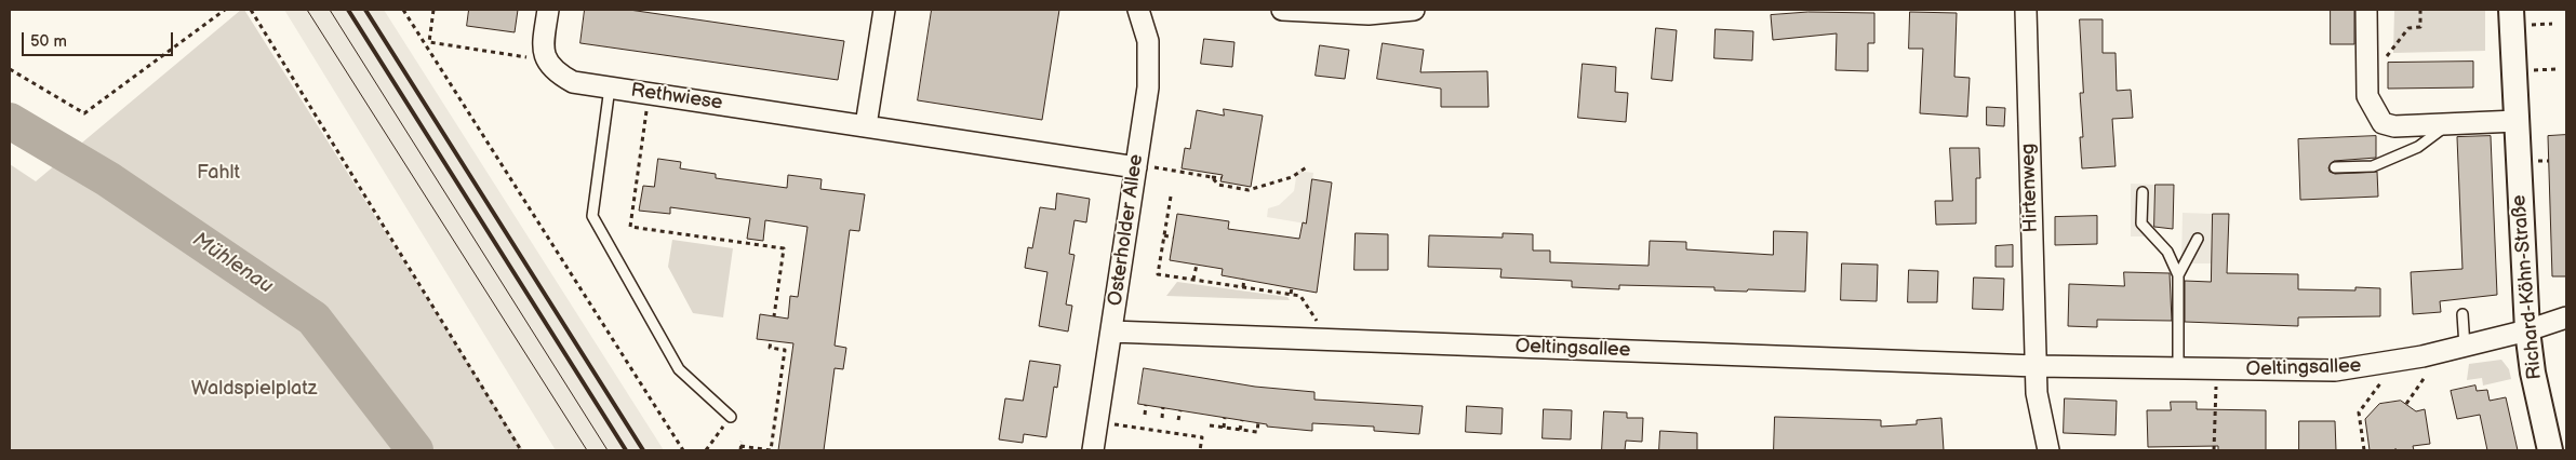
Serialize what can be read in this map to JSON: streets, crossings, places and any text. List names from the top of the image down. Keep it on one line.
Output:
{"streets":{"street":["Rethwiese","Hirtenweg","Osterholder Allee","Richard-Köhn-Straße","Oeltingsallee"]},"crossings":[["Rethwiese","Osterholder Allee"],["Hirtenweg","Oeltingsallee"],["Osterholder Allee","Oeltingsallee"],["Richard-Köhn-Straße","Oeltingsallee"]],"water":["Mühlenau"],"parks":["Fahlt","Waldspielplatz"],"scale_bar":"50 m"}
